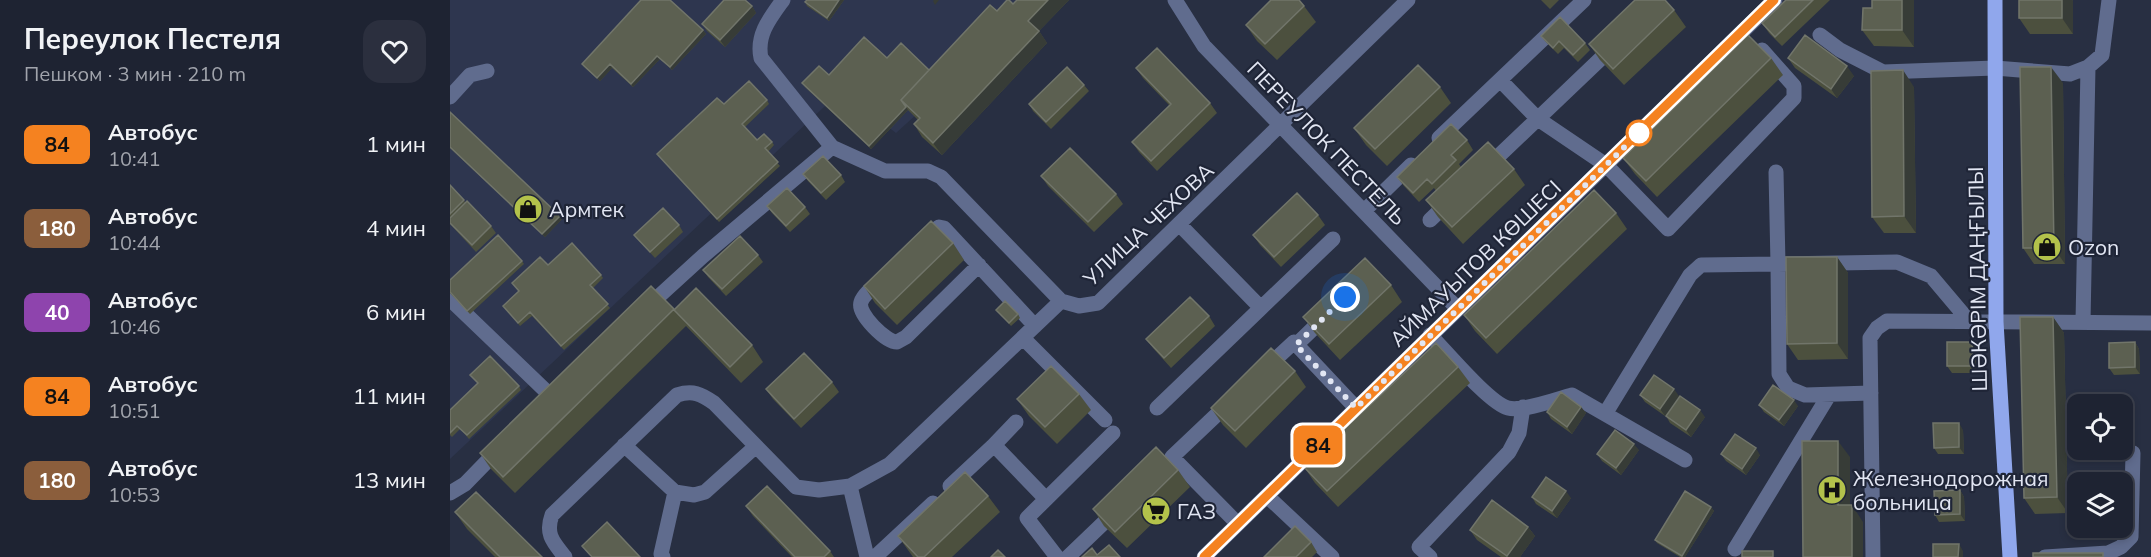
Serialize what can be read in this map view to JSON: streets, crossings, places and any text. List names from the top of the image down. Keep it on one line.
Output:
{"streets":{"main road":["ШӘКӘРІМ ДАҢҒЫЛЫ"],"street":["ПЕРЕУЛОК ПЕСТЕЛЬ","УЛИЦА ЧЕХОВА","АЙМАУЫТОВ КӨШЕСІ"]},"crossings":[["ПЕРЕУЛОК ПЕСТЕЛЬ","УЛИЦА ЧЕХОВА"],["ПЕРЕУЛОК ПЕСТЕЛЬ","АЙМАУЫТОВ КӨШЕСІ"]],"places":{"shop":["Армтек","Ozon"],"hospital":["Железнодорожная больница"],"supermarket":["ГАЗ"]},"lines":["bus line 84"],"page":{"heading":["Переулок Пестеля","Пешком · 3 мин · 210 m"],"on_map":"84","list":[{"mark":"84","name":"Автобус","note":"10:41","value":"1 мин"},{"mark":"180","name":"Автобус","note":"10:44","value":"4 мин"},{"mark":"40","name":"Автобус","note":"10:46","value":"6 мин"},{"mark":"84","name":"Автобус","note":"10:51","value":"11 мин"},{"mark":"180","name":"Автобус","note":"10:53","value":"13 мин"}]}}
